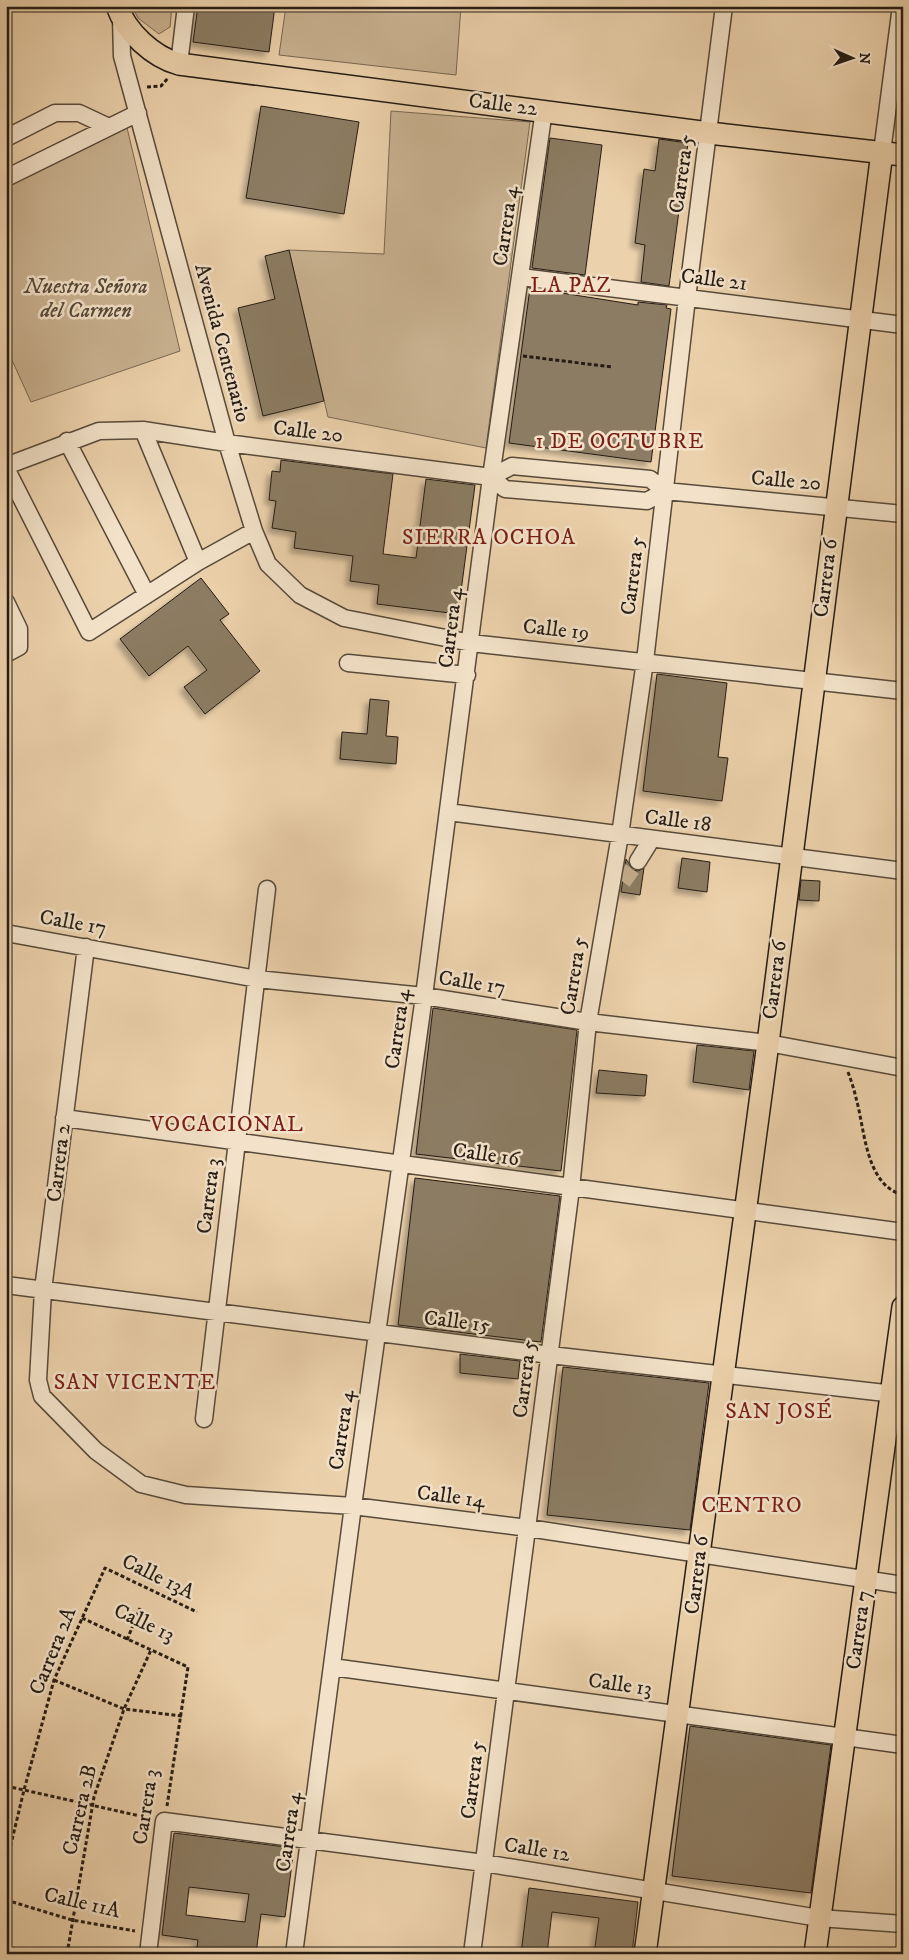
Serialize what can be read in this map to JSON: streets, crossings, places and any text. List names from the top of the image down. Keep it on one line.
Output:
{"streets":{"main road":["Calle 22","Carrera 6","Carrera 7"],"street":["Carrera 5","Carrera 4","Calle 21","Avenida Centenario","Calle 20","Calle 19","Calle 18","Calle 17","Calle 16","Carrera 2","Carrera 3","Calle 15","Calle 14","Calle 13","Calle 12"],"path":["Calle 13A","Carrera 2A","Carrera 2B","Calle 11A"]},"crossings":[["Calle 22","Carrera 5"],["Calle 22","Carrera 4"],["Calle 22","Carrera 6"],["Carrera 5","Calle 21"],["Carrera 5","Calle 20"],["Carrera 5","Calle 19"],["Carrera 5","Calle 18"],["Carrera 5","Calle 17"],["Carrera 5","Calle 16"],["Carrera 5","Calle 15"],["Carrera 5","Calle 14"],["Carrera 5","Calle 13"],["Carrera 5","Calle 12"],["Carrera 4","Calle 21"],["Carrera 4","Calle 20"],["Carrera 4","Calle 19"],["Carrera 4","Calle 18"],["Carrera 4","Calle 17"],["Carrera 4","Calle 16"],["Carrera 4","Calle 15"],["Carrera 4","Calle 14"],["Carrera 4","Calle 13"],["Carrera 4","Calle 12"],["Calle 21","Carrera 6"],["Avenida Centenario","Calle 20"],["Avenida Centenario","Calle 19"],["Calle 20","Carrera 6"],["Carrera 6","Calle 19"],["Carrera 6","Calle 18"],["Carrera 6","Calle 17"],["Carrera 6","Calle 16"],["Carrera 6","Calle 15"],["Carrera 6","Calle 14"],["Carrera 6","Calle 13"],["Carrera 6","Calle 12"],["Calle 17","Carrera 2"],["Calle 17","Carrera 3"],["Calle 16","Carrera 2"],["Calle 16","Carrera 3"],["Carrera 2","Calle 15"],["Carrera 2","Calle 14"],["Carrera 3","Calle 15"],["Carrera 3","Calle 13"],["Carrera 3","Calle 12"],["Carrera 3","Calle 11A"],["Calle 15","Carrera 7"],["Calle 14","Carrera 7"],["Calle 13A","Carrera 2A"],["Calle 13","Carrera 7"],["Calle 13","Carrera 2A"],["Calle 13","Carrera 2B"],["Carrera 7","Calle 12"],["Carrera 2B","Calle 11A"]],"districts":["LA PAZ","1 DE OCTUBRE","SIERRA OCHOA","VOCACIONAL","SAN VICENTE","SAN JOSÉ","CENTRO"],"parks":["Nuestra Señora del Carmen"],"north":"right"}
